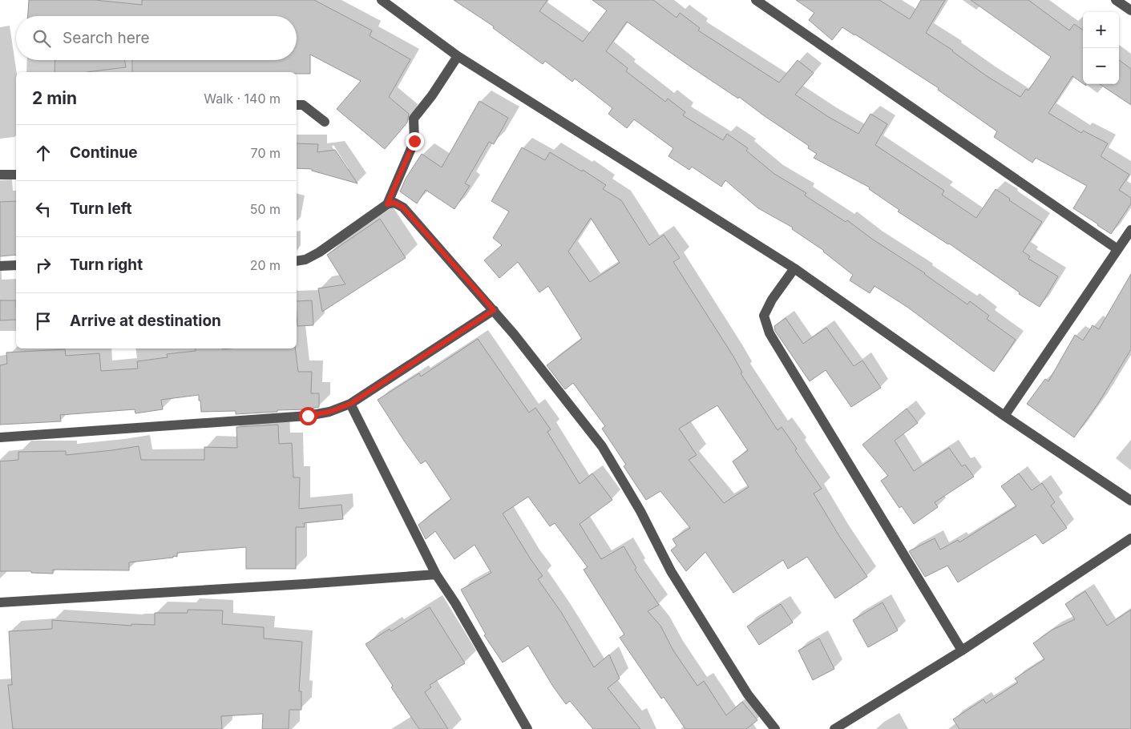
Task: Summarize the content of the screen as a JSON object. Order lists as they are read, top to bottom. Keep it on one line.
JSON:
{"page":{"map_buttons":["+","−"],"search":"Search here","heading":["2 min","Walk · 140 m"],"list":[["Continue","70 m"],["Turn left","50 m"],["Turn right","20 m"],"Arrive at destination"]}}
